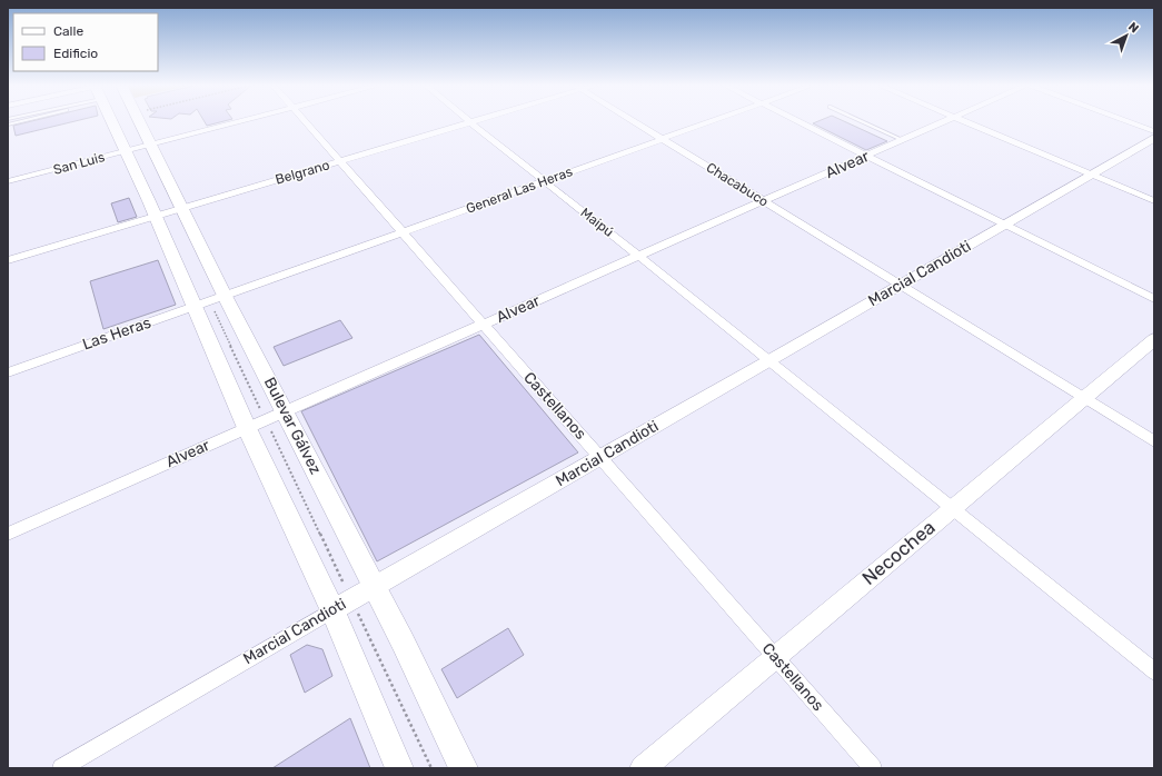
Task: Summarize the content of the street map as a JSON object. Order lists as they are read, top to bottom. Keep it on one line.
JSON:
{"streets":{"main road":["Marcial Candioti","Bulevar Gálvez","Necochea"],"street":["San Luis","Alvear","Belgrano","Chacabuco","General Las Heras","Maipú","Las Heras","Castellanos"]},"crossings":[["San Luis","Bulevar Gálvez"],["Alvear","Chacabuco"],["Alvear","Maipú"],["Alvear","Castellanos"],["Alvear","Bulevar Gálvez"],["Belgrano","Maipú"],["Belgrano","Castellanos"],["Belgrano","Bulevar Gálvez"],["Chacabuco","General Las Heras"],["Chacabuco","Marcial Candioti"],["Chacabuco","Necochea"],["General Las Heras","Maipú"],["General Las Heras","Las Heras"],["General Las Heras","Castellanos"],["General Las Heras","Bulevar Gálvez"],["Maipú","Marcial Candioti"],["Maipú","Necochea"],["Marcial Candioti","Castellanos"],["Marcial Candioti","Bulevar Gálvez"],["Las Heras","Bulevar Gálvez"],["Castellanos","Necochea"]],"legend":["Calle","Edificio"],"north":"top right"}
